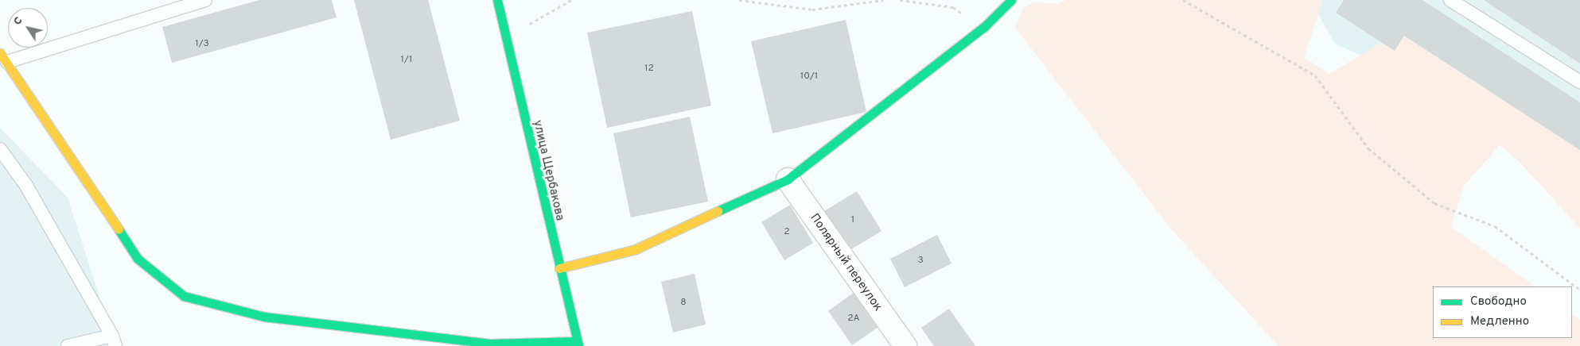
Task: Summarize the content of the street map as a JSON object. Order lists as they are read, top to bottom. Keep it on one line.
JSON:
{"streets":{"street":["улица Щербакова","Полярный переулок"]},"house_numbers":["1/3","1/1","12","10/1","1","2","3","8","2А"],"legend":["Свободно","Медленно"],"north":"top left"}
